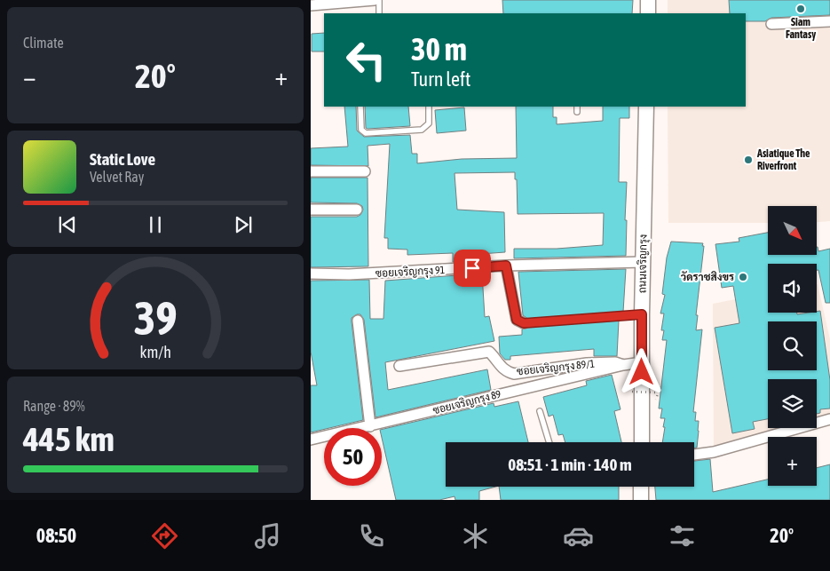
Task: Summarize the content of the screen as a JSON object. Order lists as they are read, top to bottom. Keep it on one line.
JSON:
{"streets":{"main road":["ถนนเจริญกรุง"],"street":["ซอยเจริญกรุง 91","ซอยเจริญกรุง 89/1","ซอยเจริญกรุง 89"]},"crossings":[["ถนนเจริญกรุง","ซอยเจริญกรุง 91"],["ถนนเจริญกรุง","ซอยเจริญกรุง 89/1"],["ซอยเจริญกรุง 89/1","ซอยเจริญกรุง 89"]],"places":["Siam Fantasy","Asiatique The Riverfront","วัดราชสิงขร"],"north":"bottom right","page":{"tile":["Climate",["Range · 89%","445 km"]],"turn":["30 m","Turn left"],"heat":["−","20°","+"],"song":["Static Love","Velvet Ray"],"map_buttons":"+","limit":"50","trip":"08:51 · 1 min · 140 m","tabs":["08:50","20°"],"gauge":["39","km/h"]}}
